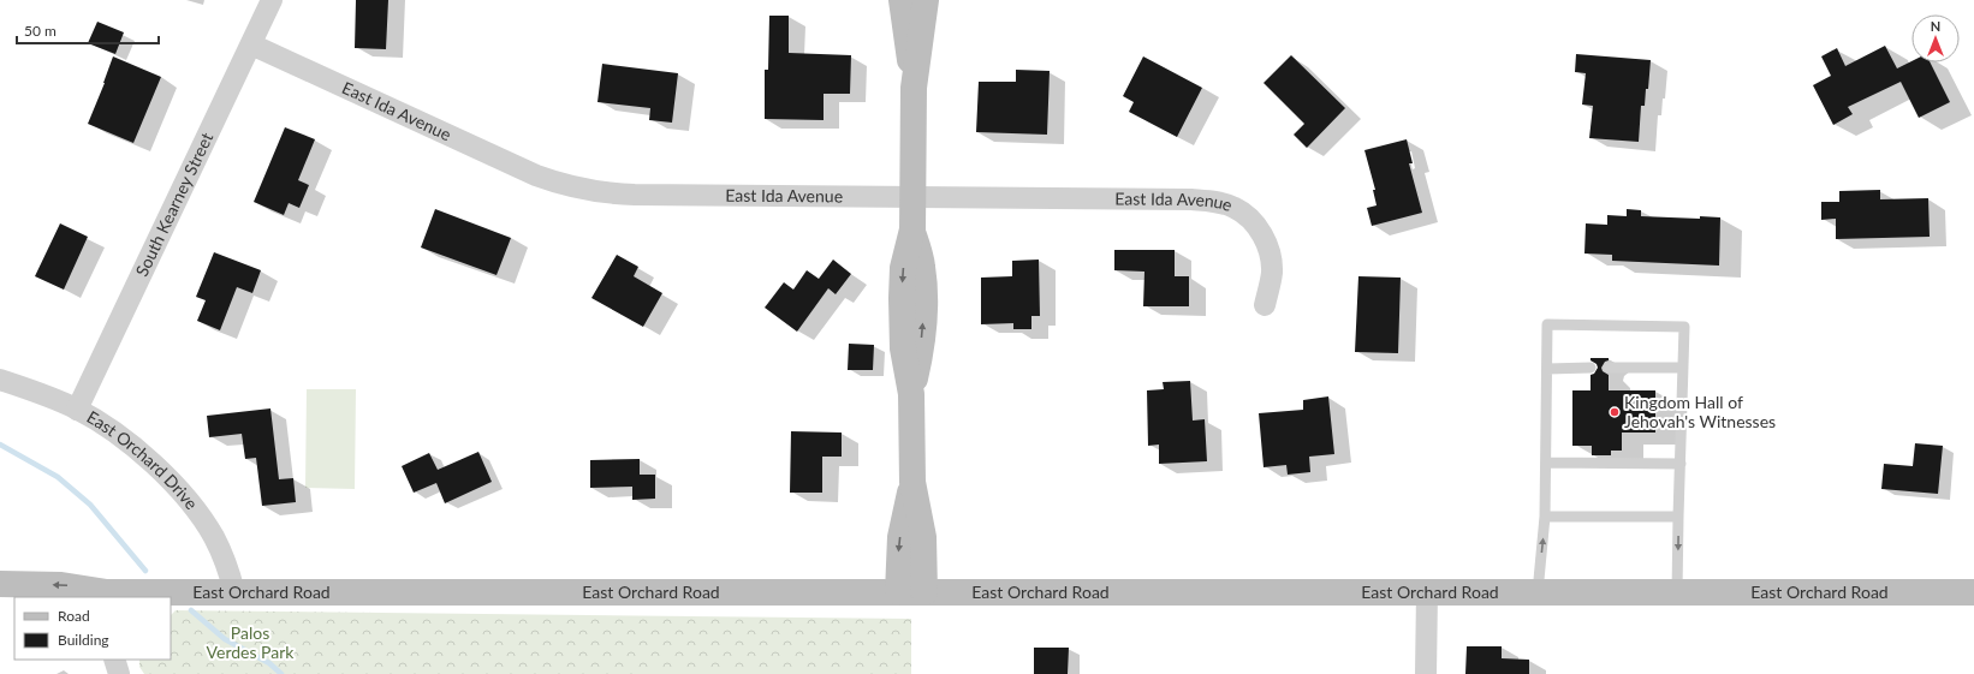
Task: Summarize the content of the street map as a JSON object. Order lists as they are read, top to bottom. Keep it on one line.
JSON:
{"streets":{"main road":["East Orchard Road"],"street":["East Ida Avenue","South Kearney Street","East Orchard Drive"]},"crossings":[["East Ida Avenue","South Kearney Street"],["South Kearney Street","East Orchard Drive"],["East Orchard Drive","East Orchard Road"]],"parks":["Palos Verdes Park"],"places":["Kingdom Hall of Jehovah's Witnesses"],"legend":["Road","Building"],"scale_bar":"50 m","north":"top"}
